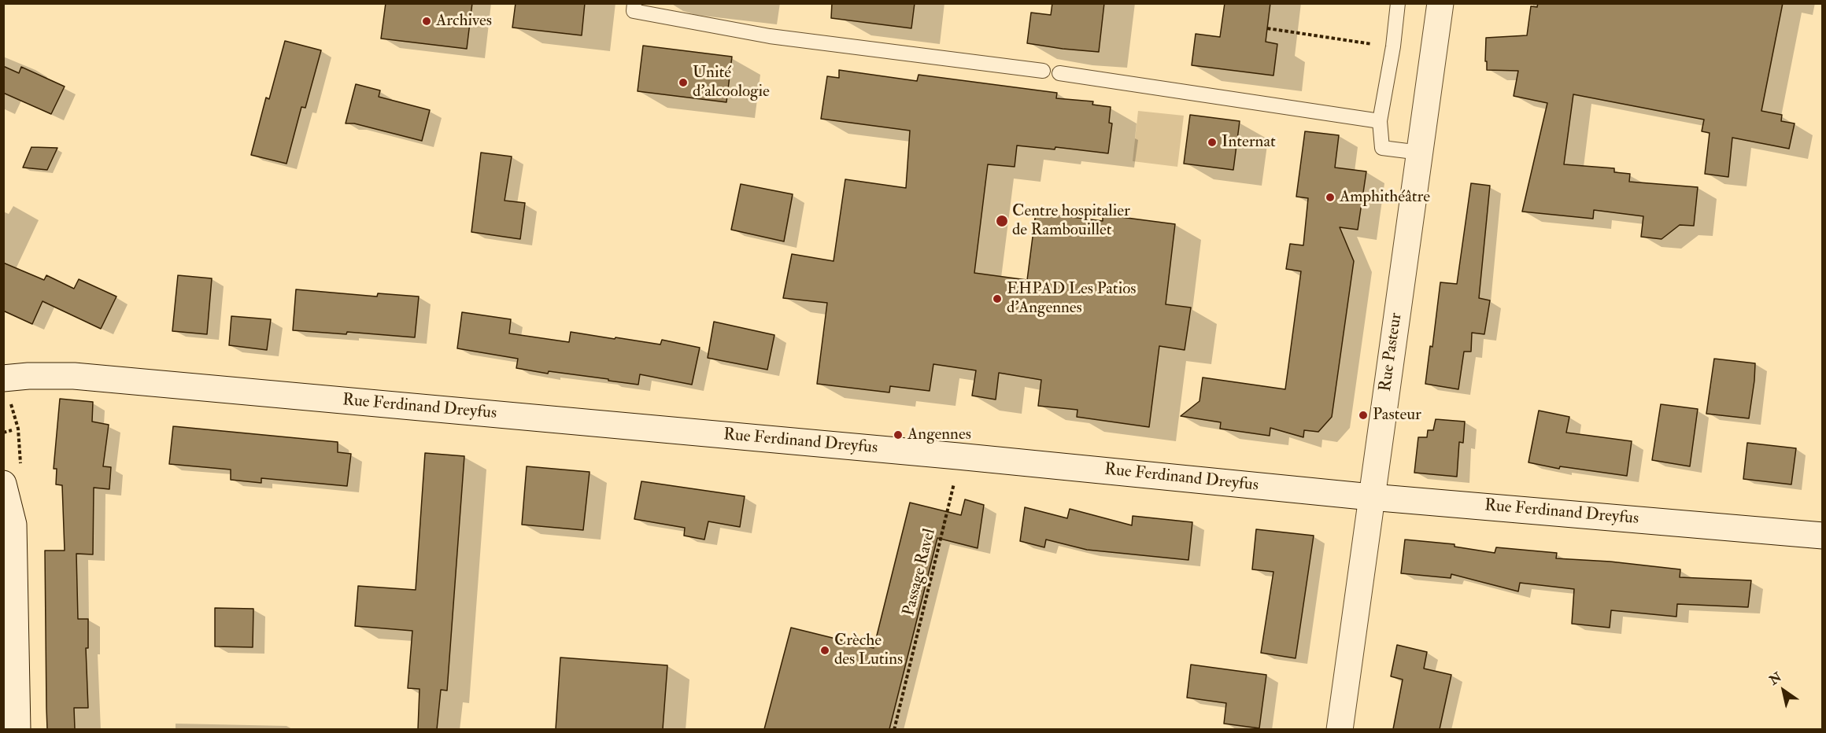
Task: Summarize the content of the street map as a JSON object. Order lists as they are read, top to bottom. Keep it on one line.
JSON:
{"streets":{"street":["Rue Pasteur","Rue Ferdinand Dreyfus"],"path":["Passage Ravel"]},"crossings":[["Rue Pasteur","Rue Ferdinand Dreyfus"]],"places":["Archives","Unité d'alcoologie","Internat","Amphithéâtre","Centre hospitalier de Rambouillet","EHPAD Les Patios d'Angennes","Pasteur","Angennes","Crèche des Lutins"],"north":"top left"}
